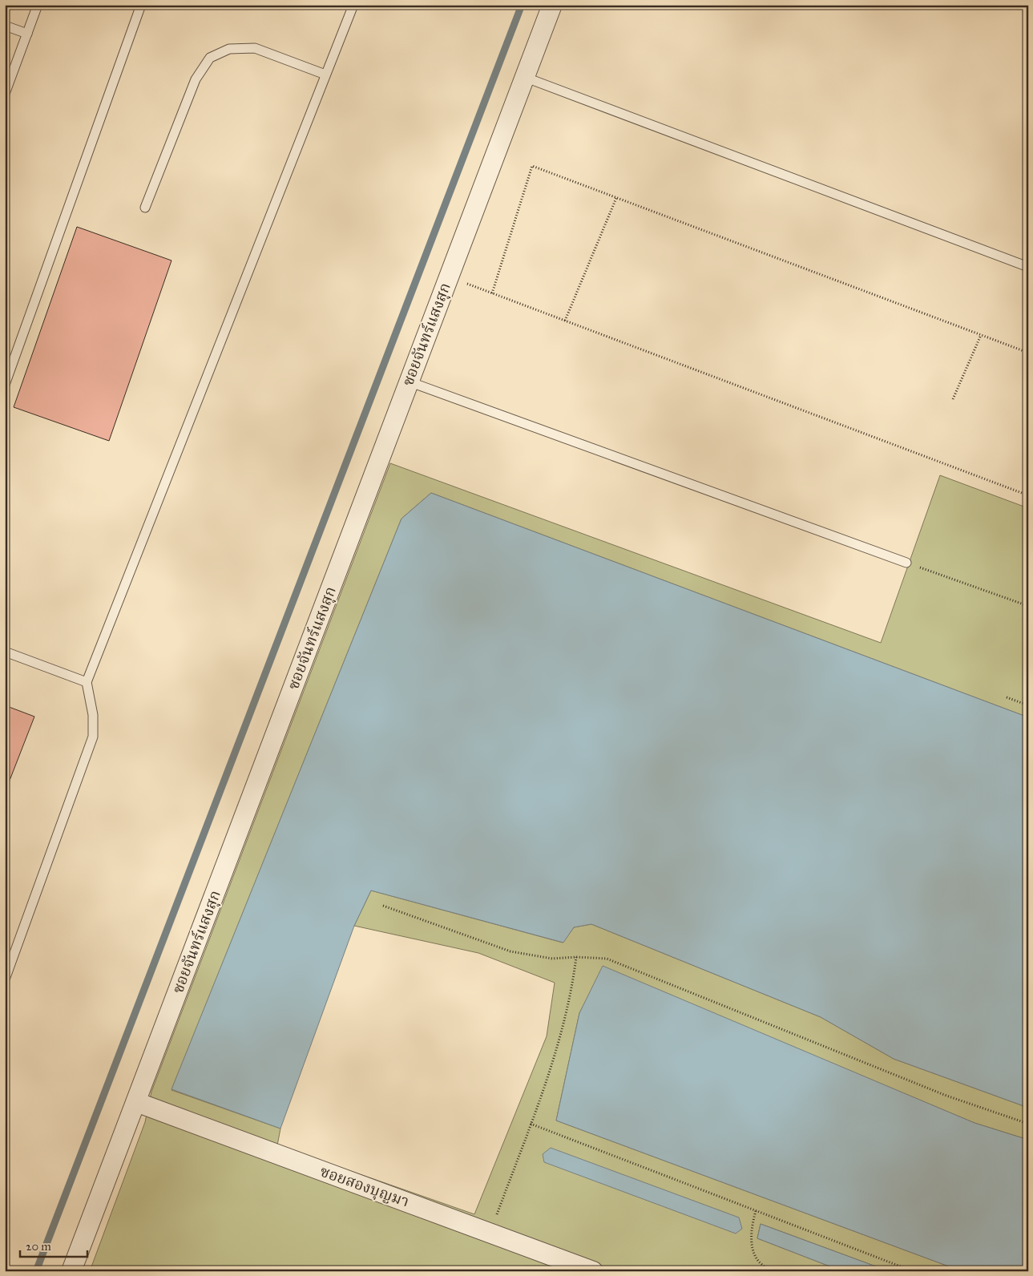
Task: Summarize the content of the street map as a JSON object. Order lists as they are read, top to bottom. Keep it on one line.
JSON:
{"streets":{"street":["ซอยจันทร์แสงสุก","ซอยสองบุญมา"]},"crossings":[["ซอยจันทร์แสงสุก","ซอยสองบุญมา"]],"scale_bar":"20 m"}
